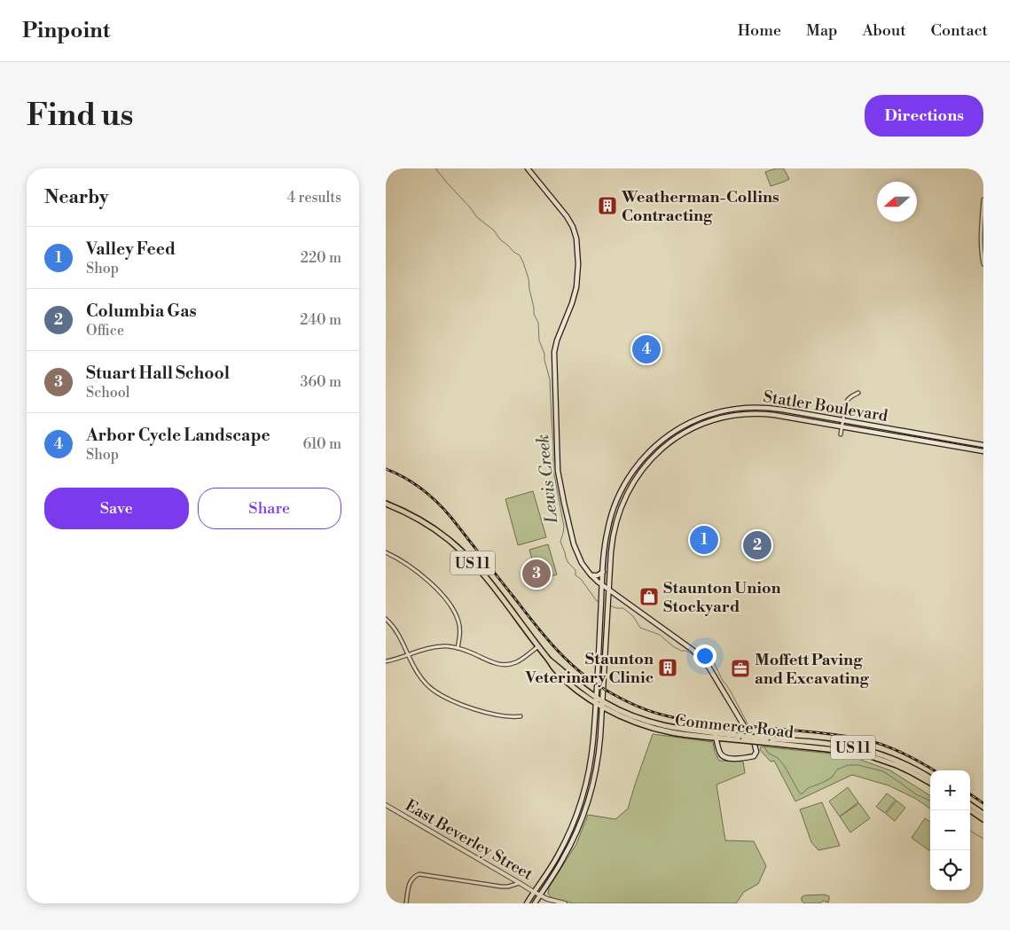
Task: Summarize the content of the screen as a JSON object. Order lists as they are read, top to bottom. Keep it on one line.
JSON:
{"streets":{"main road":["Statler Boulevard","US 11","Commerce Road"],"street":["East Beverley Street"]},"crossings":[["Statler Boulevard","Commerce Road"],["Statler Boulevard","East Beverley Street"]],"water":["Lewis Creek"],"places":{"building":["Weatherman-Collins Contracting","Staunton Veterinary Clinic"],"shop":["Staunton Union Stockyard"],"office":["Moffett Paving and Excavating"]},"north":"left","page":{"header":"Pinpoint","nav":["Home","Map","About","Contact"],"buttons":["Directions",["Save","Share"]],"title":"Find us","heading":["Nearby","4 results"],"list":[{"mark":"1","name":"Valley Feed","note":"Shop","value":"220 m"},{"mark":"2","name":"Columbia Gas","note":"Office","value":"240 m"},{"mark":"3","name":"Stuart Hall School","note":"School","value":"360 m"},{"mark":"4","name":"Arbor Cycle Landscape","note":"Shop","value":"610 m"}],"pins":["4","1","2","3"],"map_buttons":["+","−"]}}
